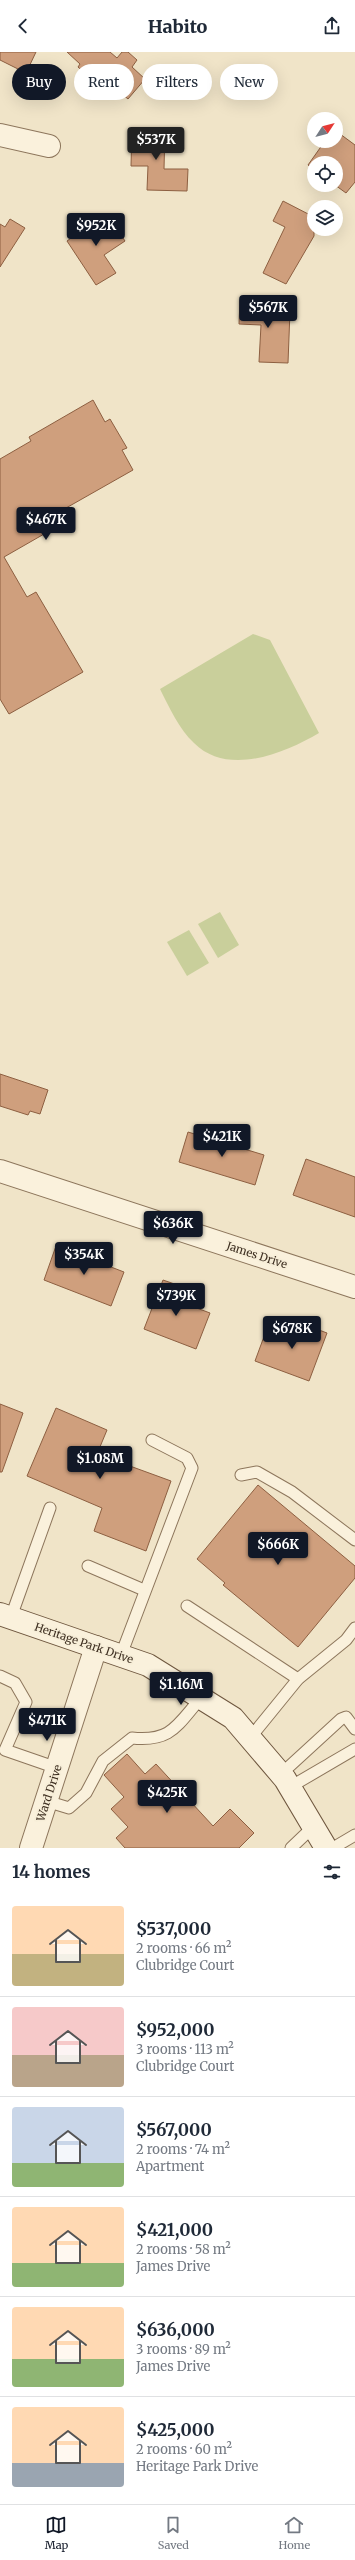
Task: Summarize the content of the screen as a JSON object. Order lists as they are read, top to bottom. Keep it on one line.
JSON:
{"streets":{"street":["James Drive","Heritage Park Drive","Ward Drive"]},"crossings":[["Heritage Park Drive","Ward Drive"]],"north":"top right","page":{"header":"Habito","chip":["Buy","Rent","Filters","New"],"price":["$537K","$952K","$567K","$467K","$421K","$636K","$354K","$739K","$678K","$1.08M","$666K","$1.16M","$471K","$425K"],"heading":"14 homes","list":[{"name":"$537,000","note":"2 rooms · 66 m² · Clubridge Court"},{"name":"$952,000","note":"3 rooms · 113 m² · Clubridge Court"},{"name":"$567,000","note":"2 rooms · 74 m² · Apartment"},{"name":"$421,000","note":"2 rooms · 58 m² · James Drive"},{"name":"$636,000","note":"3 rooms · 89 m² · James Drive"},{"name":"$425,000","note":"2 rooms · 60 m² · Heritage Park Drive"}],"tabs":["Map","Saved","Home"]}}
